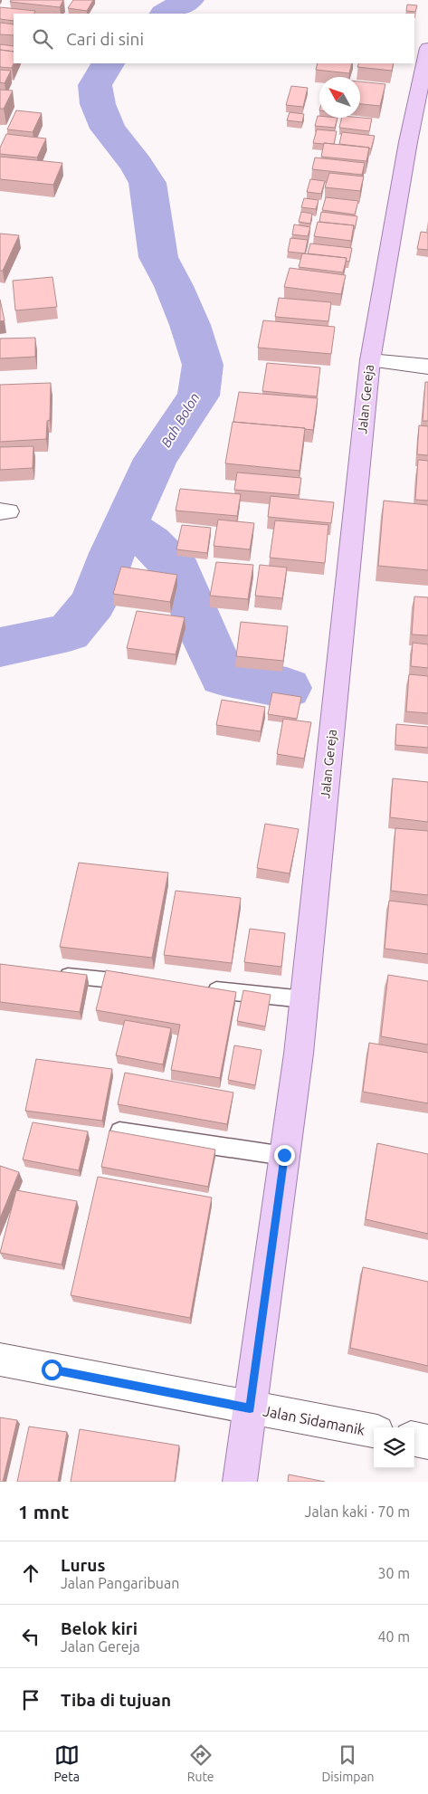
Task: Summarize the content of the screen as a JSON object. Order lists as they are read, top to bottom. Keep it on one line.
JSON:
{"streets":{"main road":["Jalan Gereja"],"street":["Jalan Sidamanik"]},"crossings":[["Jalan Gereja","Jalan Sidamanik"]],"water":["Bah Bolon"],"north":"top left","page":{"search":"Cari di sini","heading":["1 mnt","Jalan kaki · 70 m"],"list":[["Lurus","Jalan Pangaribuan","30 m"],["Belok kiri","Jalan Gereja","40 m"],"Tiba di tujuan"],"nav":["Peta","Rute","Disimpan"]}}
